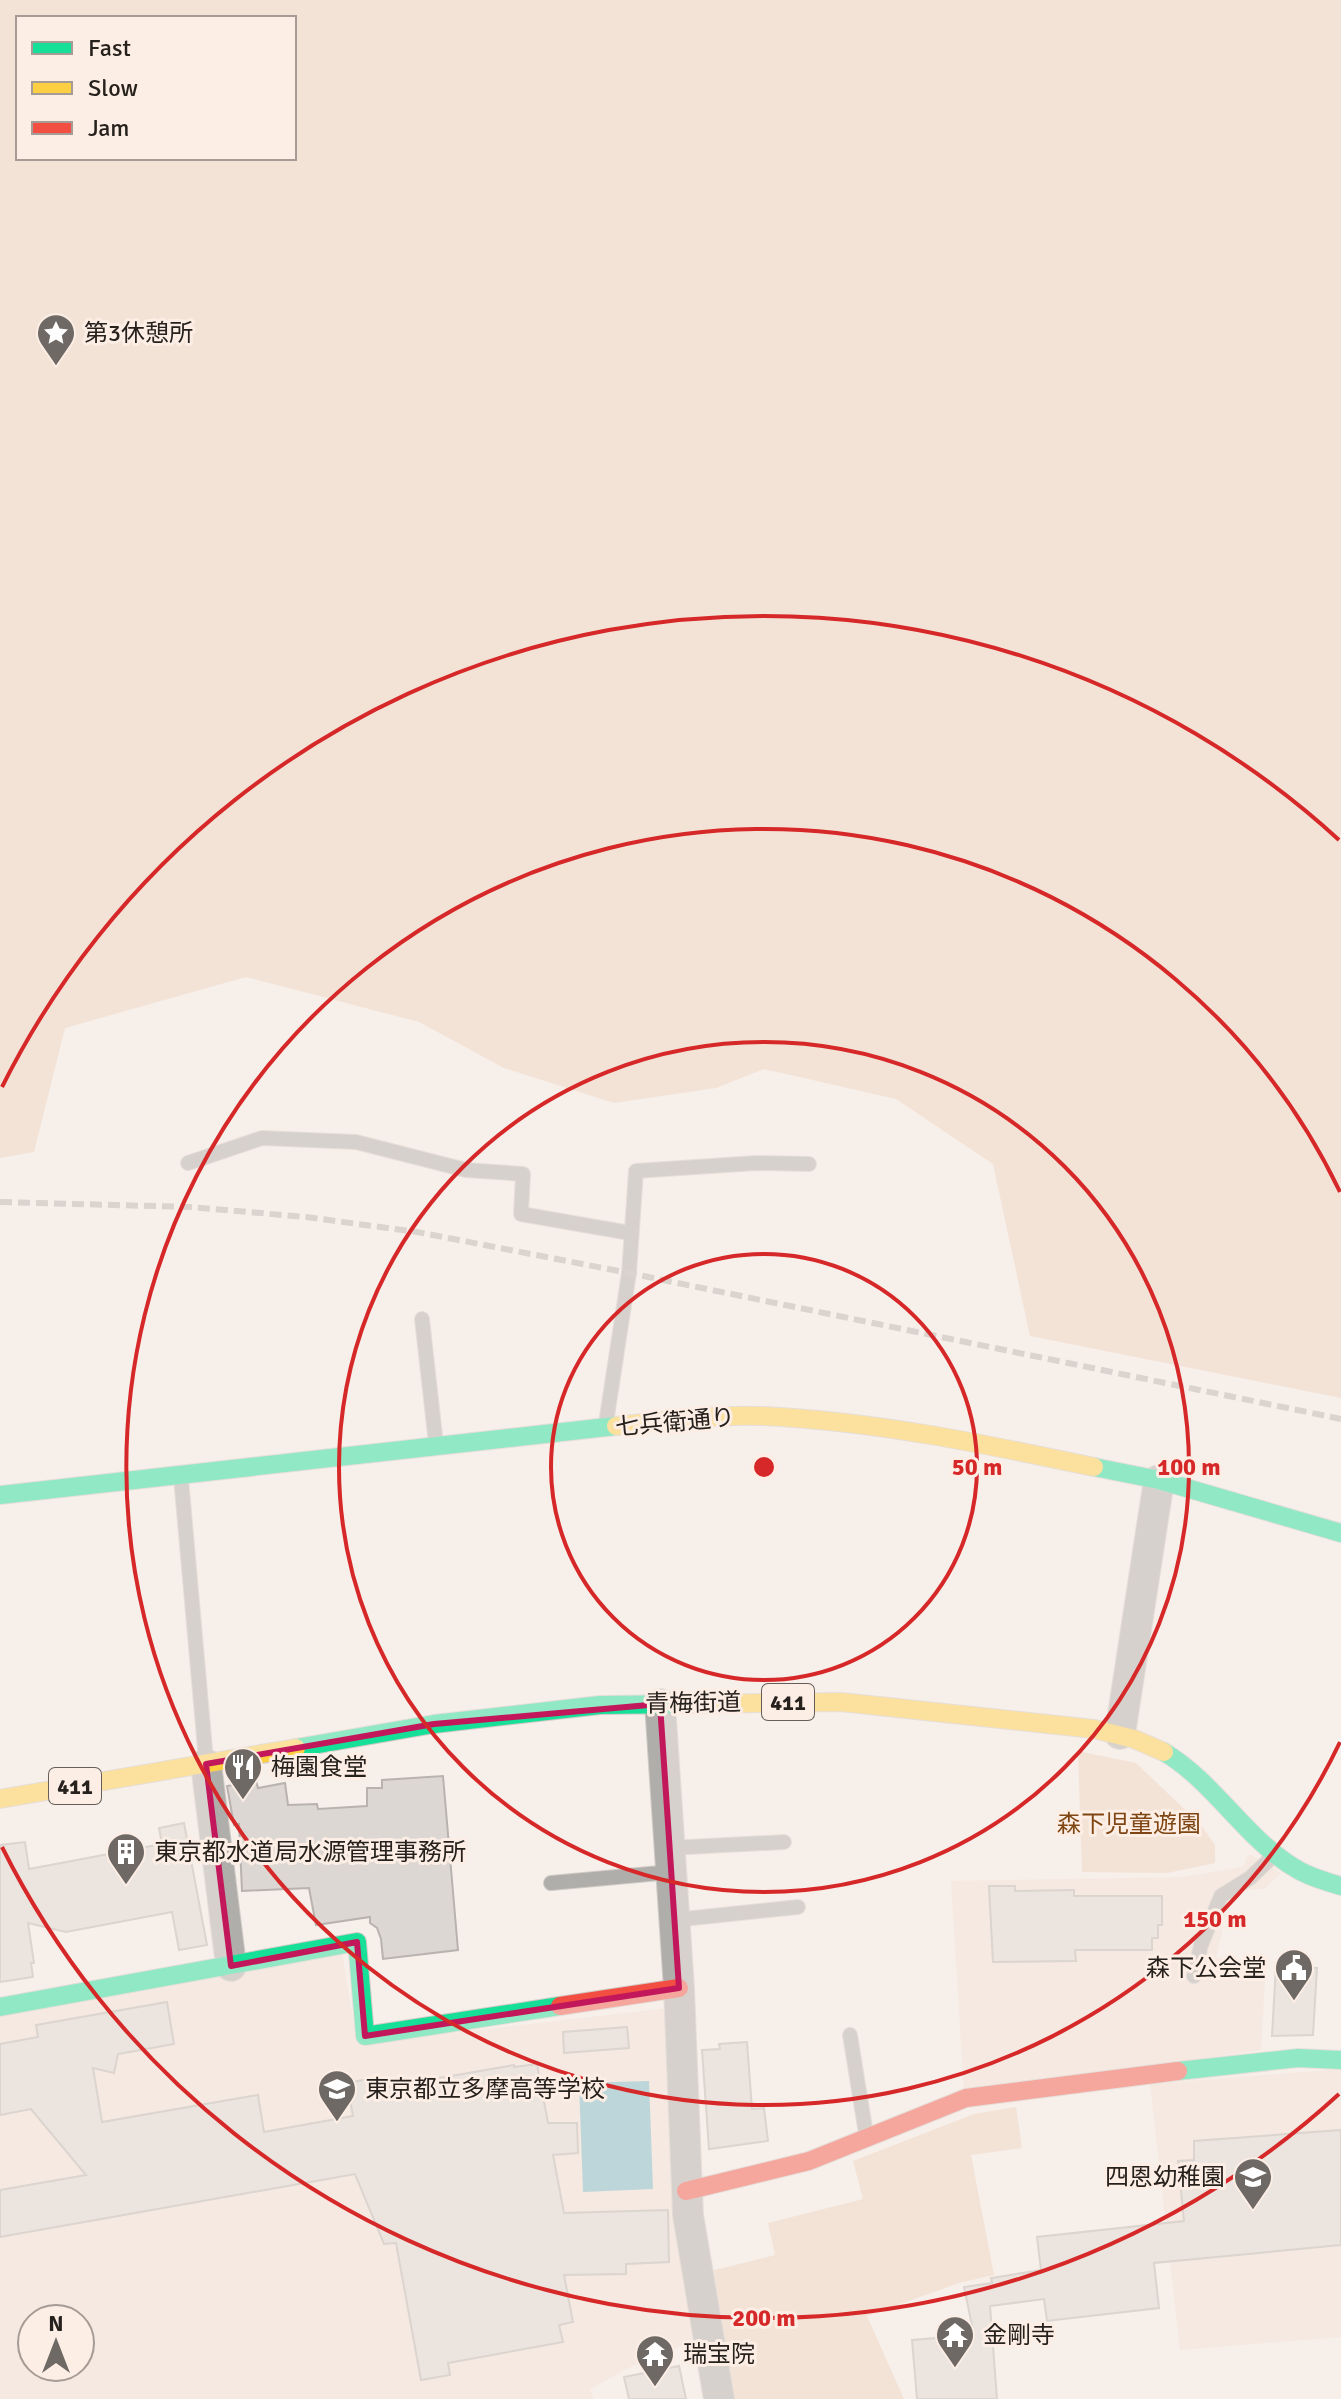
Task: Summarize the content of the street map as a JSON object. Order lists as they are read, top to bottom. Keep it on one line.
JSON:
{"streets":{"main road":["七兵衛通り","411","青梅街道"]},"parks":["森下児童遊園"],"places":{"place":["第3休憩所"],"restaurant":["梅園食堂"],"building":["東京都水道局水源管理事務所"],"public building":["森下公会堂"],"school or university":["東京都立多摩高等学校","四恩幼稚園"],"temple":["金剛寺","瑞宝院"]},"legend":["Fast","Slow","Jam"],"north":"top","rings":["50 m","100 m","150 m","200 m"]}
